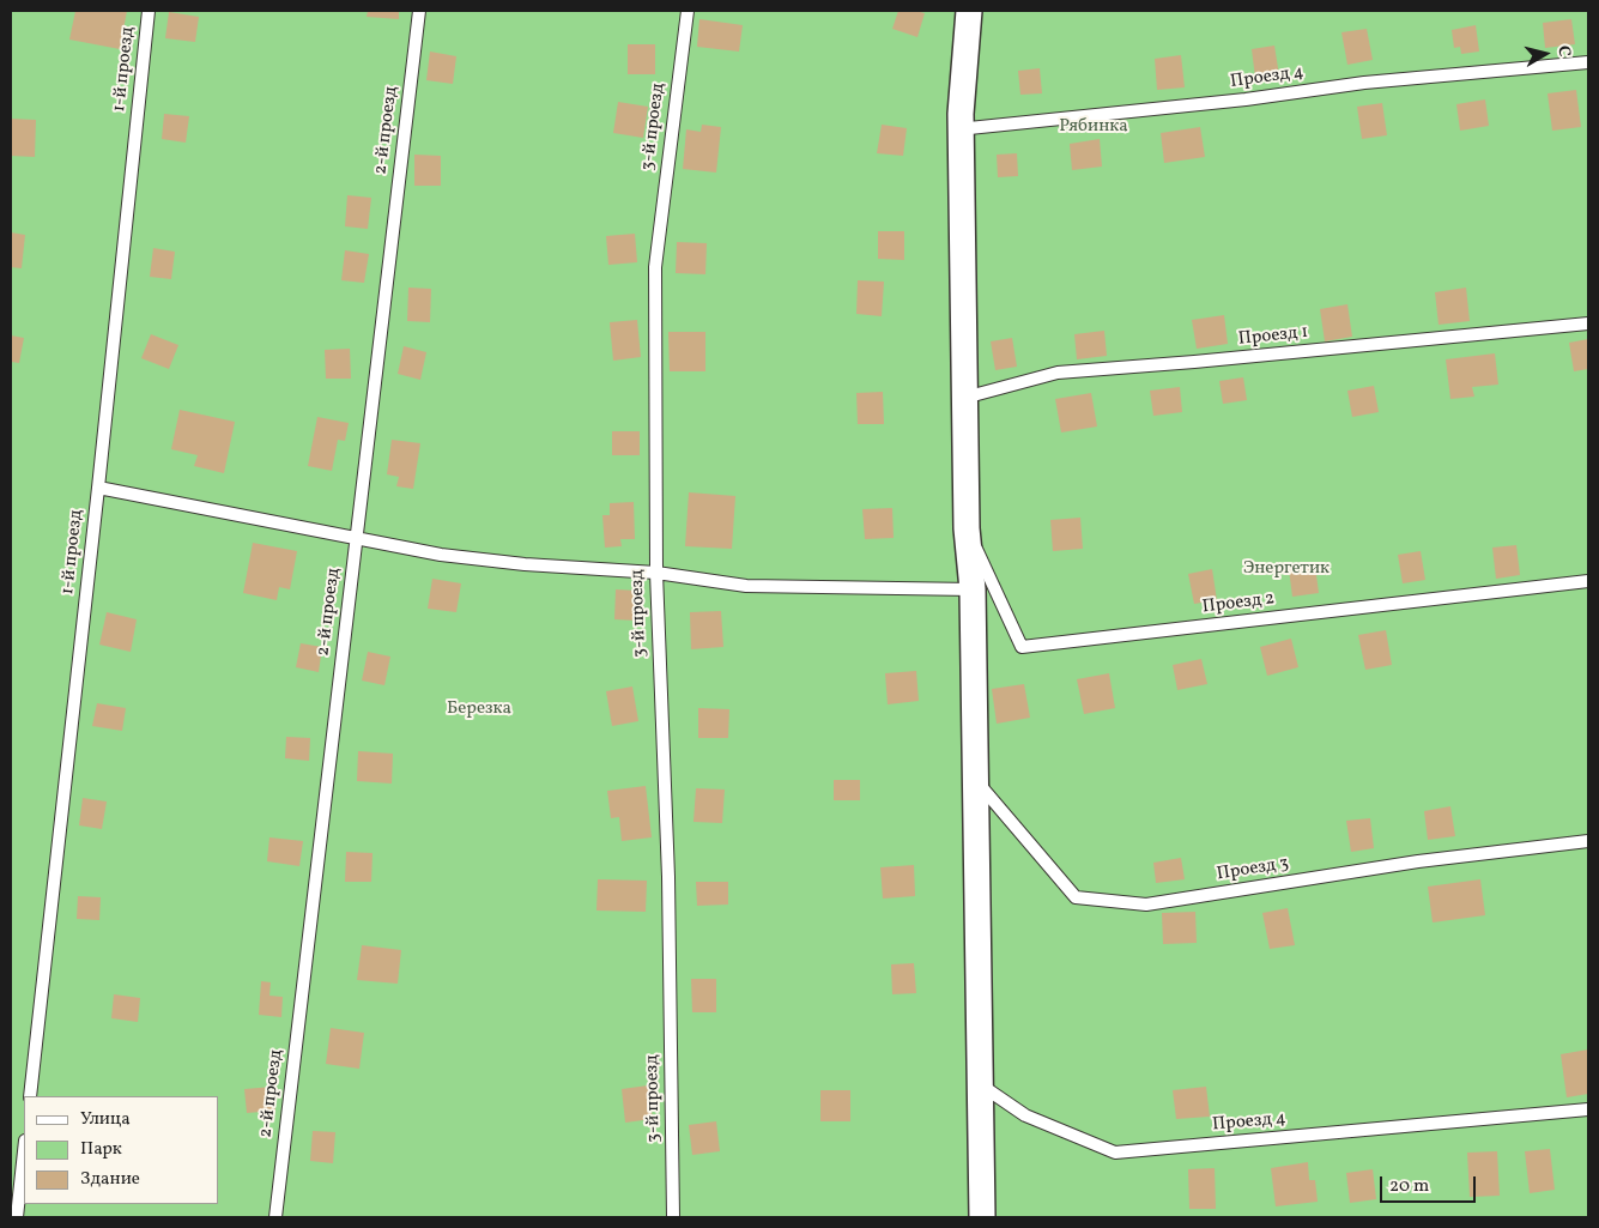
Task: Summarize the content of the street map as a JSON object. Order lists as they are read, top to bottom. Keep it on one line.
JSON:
{"streets":{"lane":["1-й проезд","Проезд 4","3-й проезд","2-й проезд","Проезд 1","Проезд 2","Проезд 3"]},"parks":["Рябинка","Энергетик","Березка"],"legend":["Улица","Парк","Здание"],"scale_bar":"20 m","north":"right"}
